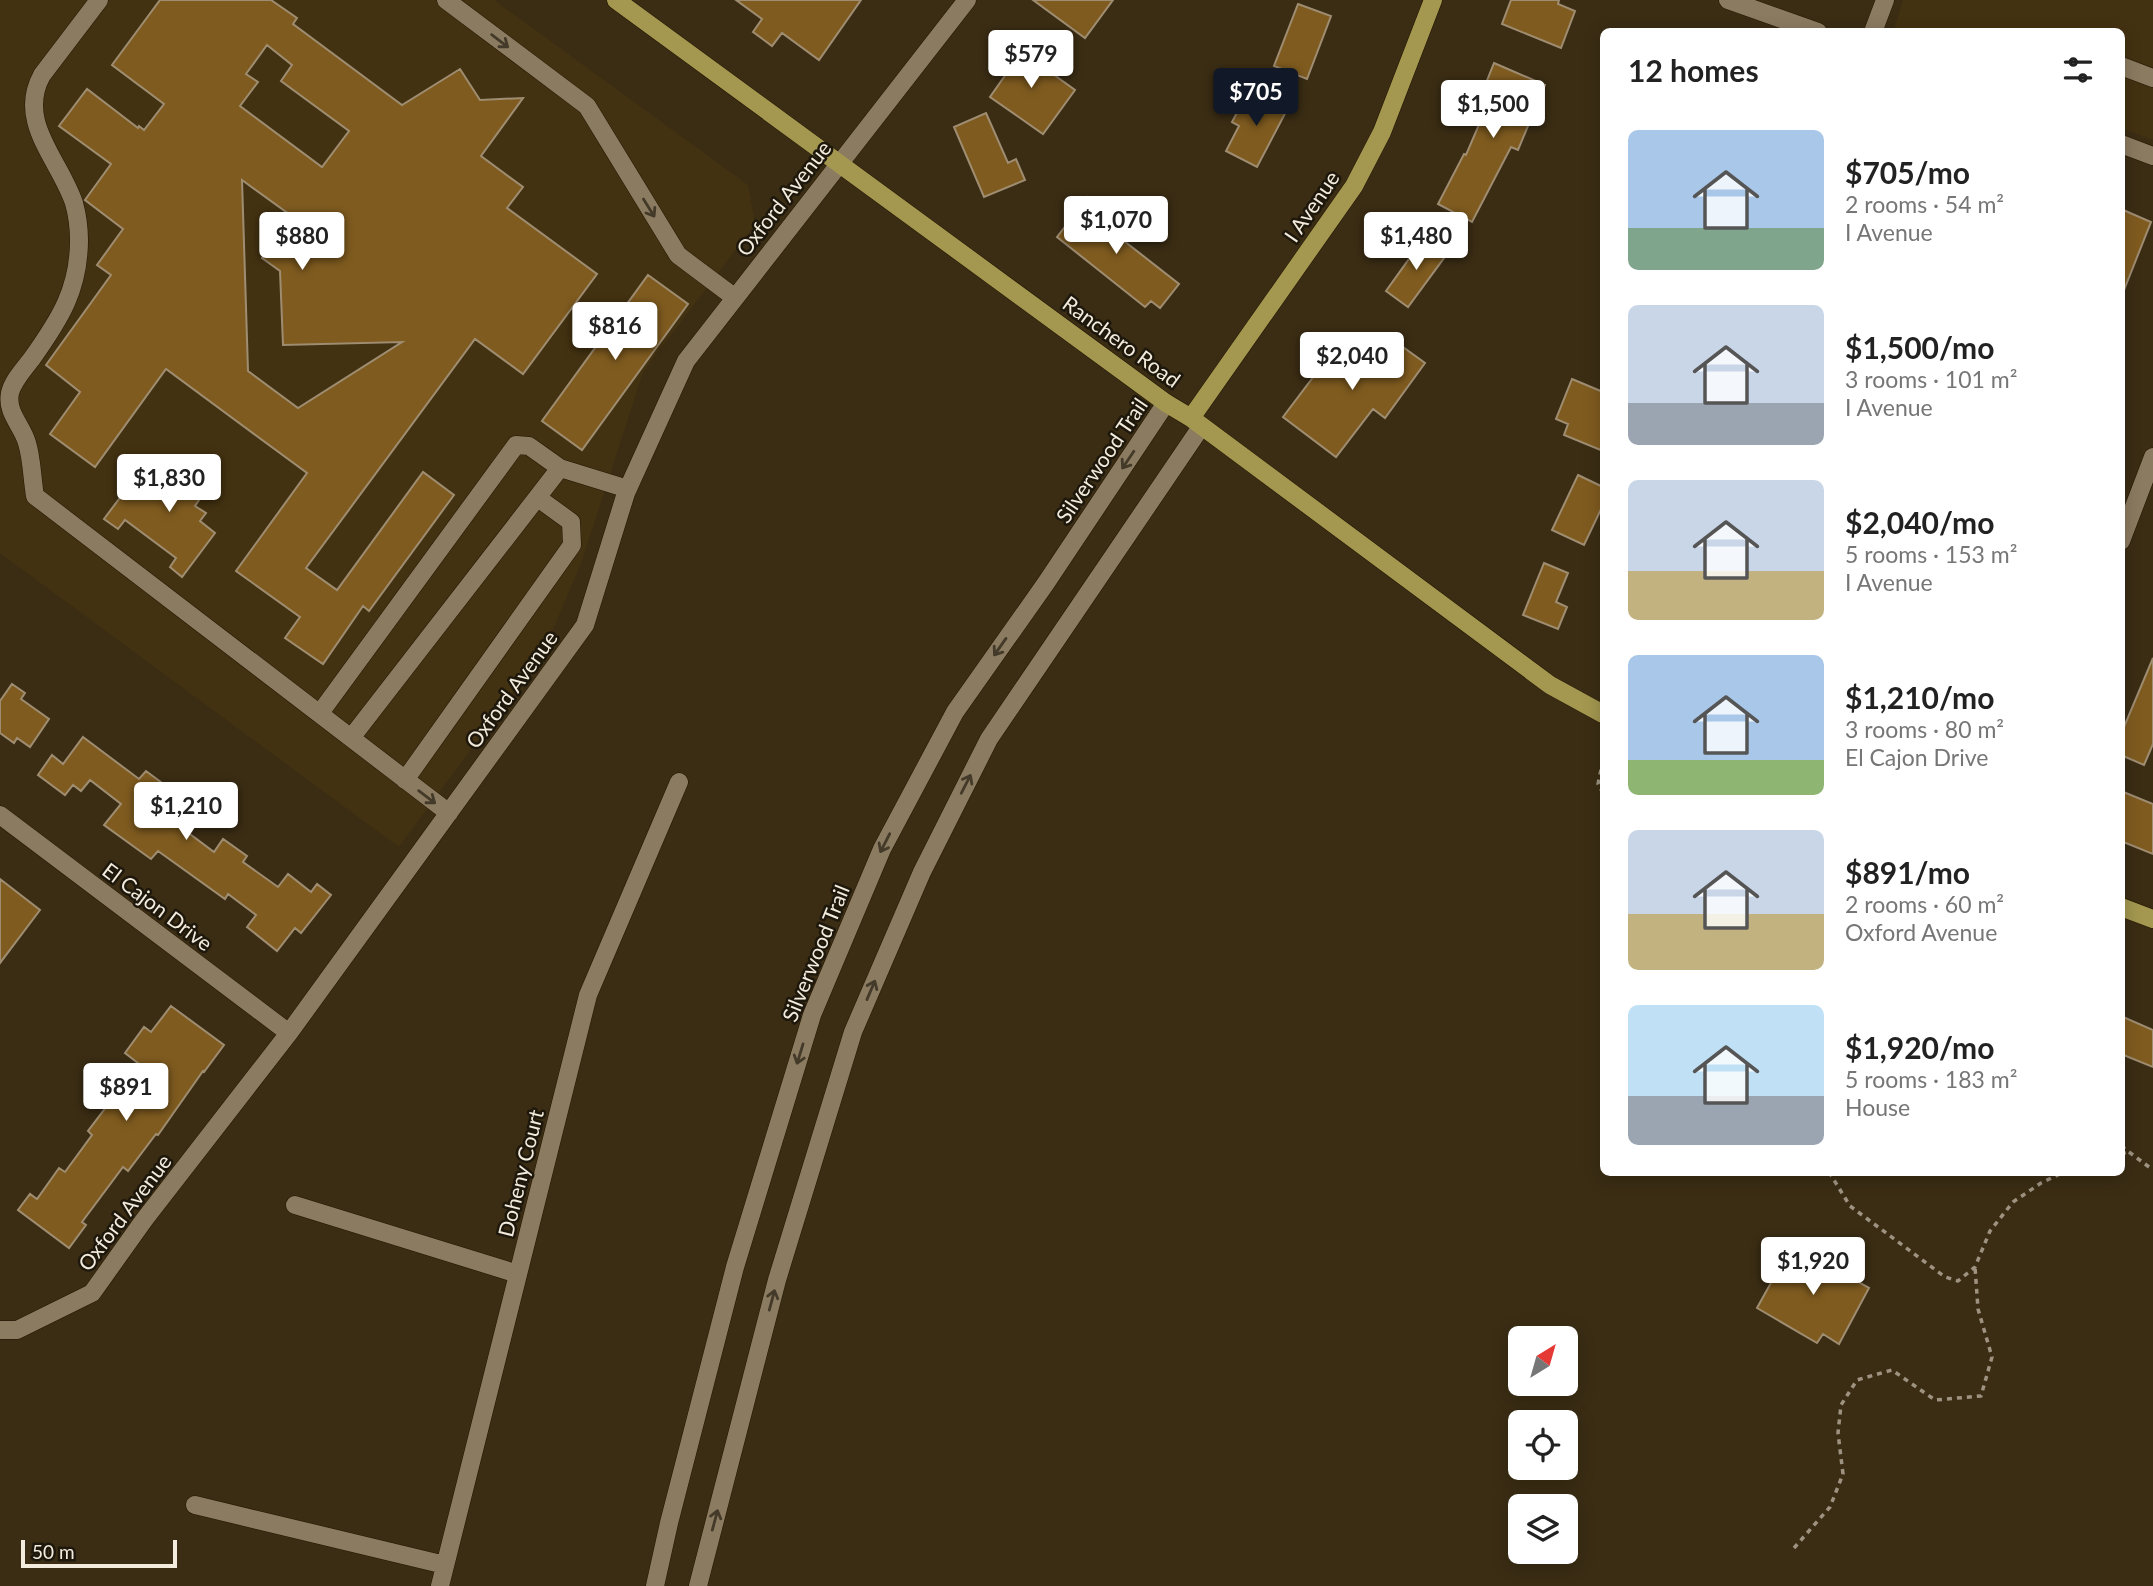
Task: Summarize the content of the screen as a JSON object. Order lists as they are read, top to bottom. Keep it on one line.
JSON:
{"streets":{"main road":["I Avenue","Ranchero Road"],"street":["Oxford Avenue","Silverwood Trail","El Cajon Drive","Doheny Court"]},"crossings":[["Oxford Avenue","Ranchero Road"],["Oxford Avenue","El Cajon Drive"],["I Avenue","Ranchero Road"],["Ranchero Road","Silverwood Trail"]],"scale_bar":"50 m","north":"top right","page":{"heading":"12 homes","price":["$579","$705","$1,500","$1,070","$880","$1,480","$816","$2,040","$1,830","$1,210","$891","$1,920"],"list":[{"name":"$705/mo","note":"2 rooms · 54 m² · I Avenue"},{"name":"$1,500/mo","note":"3 rooms · 101 m² · I Avenue"},{"name":"$2,040/mo","note":"5 rooms · 153 m² · I Avenue"},{"name":"$1,210/mo","note":"3 rooms · 80 m² · El Cajon Drive"},{"name":"$891/mo","note":"2 rooms · 60 m² · Oxford Avenue"},{"name":"$1,920/mo","note":"5 rooms · 183 m² · House"}],"scale":"50 m"}}
